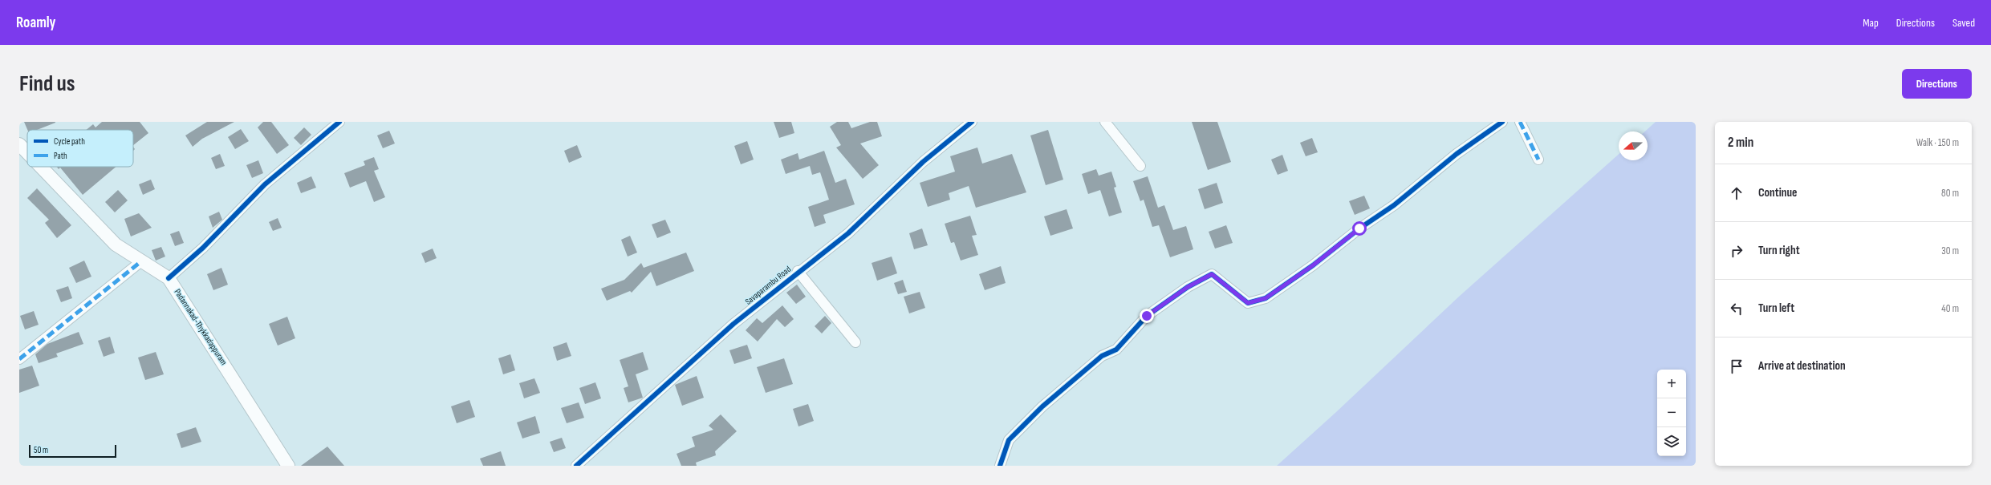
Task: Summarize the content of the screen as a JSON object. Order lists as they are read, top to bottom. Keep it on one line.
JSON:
{"streets":{"main road":["Padannakad-Thykkadappuram"],"street":["Savaparambu Road"]},"legend":["Cycle path","Path"],"scale_bar":"50 m","north":"left","page":{"header":"Roamly","nav":["Map","Directions","Saved"],"buttons":"Directions","title":"Find us","heading":["2 min","Walk · 150 m"],"list":[["Continue","80 m"],["Turn right","30 m"],["Turn left","40 m"],"Arrive at destination"],"map_buttons":["+","−"],"scale":"50 m"}}
